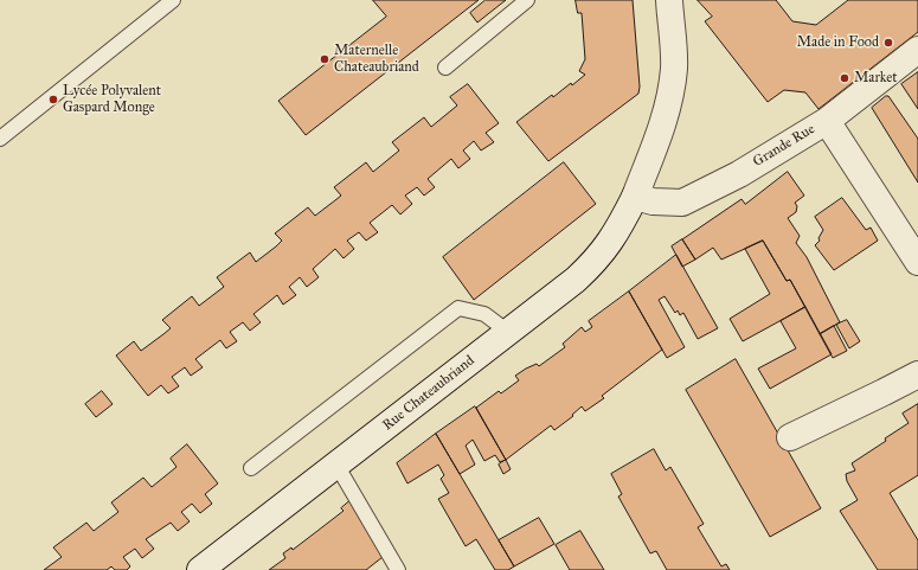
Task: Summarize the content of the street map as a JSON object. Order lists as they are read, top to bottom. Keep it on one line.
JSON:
{"streets":{"street":["Grande Rue","Rue Chateaubriand"]},"crossings":[["Grande Rue","Rue Chateaubriand"]],"places":["Made in Food","Maternelle Chateaubriand","Market","Lycée Polyvalent Gaspard Monge"]}
